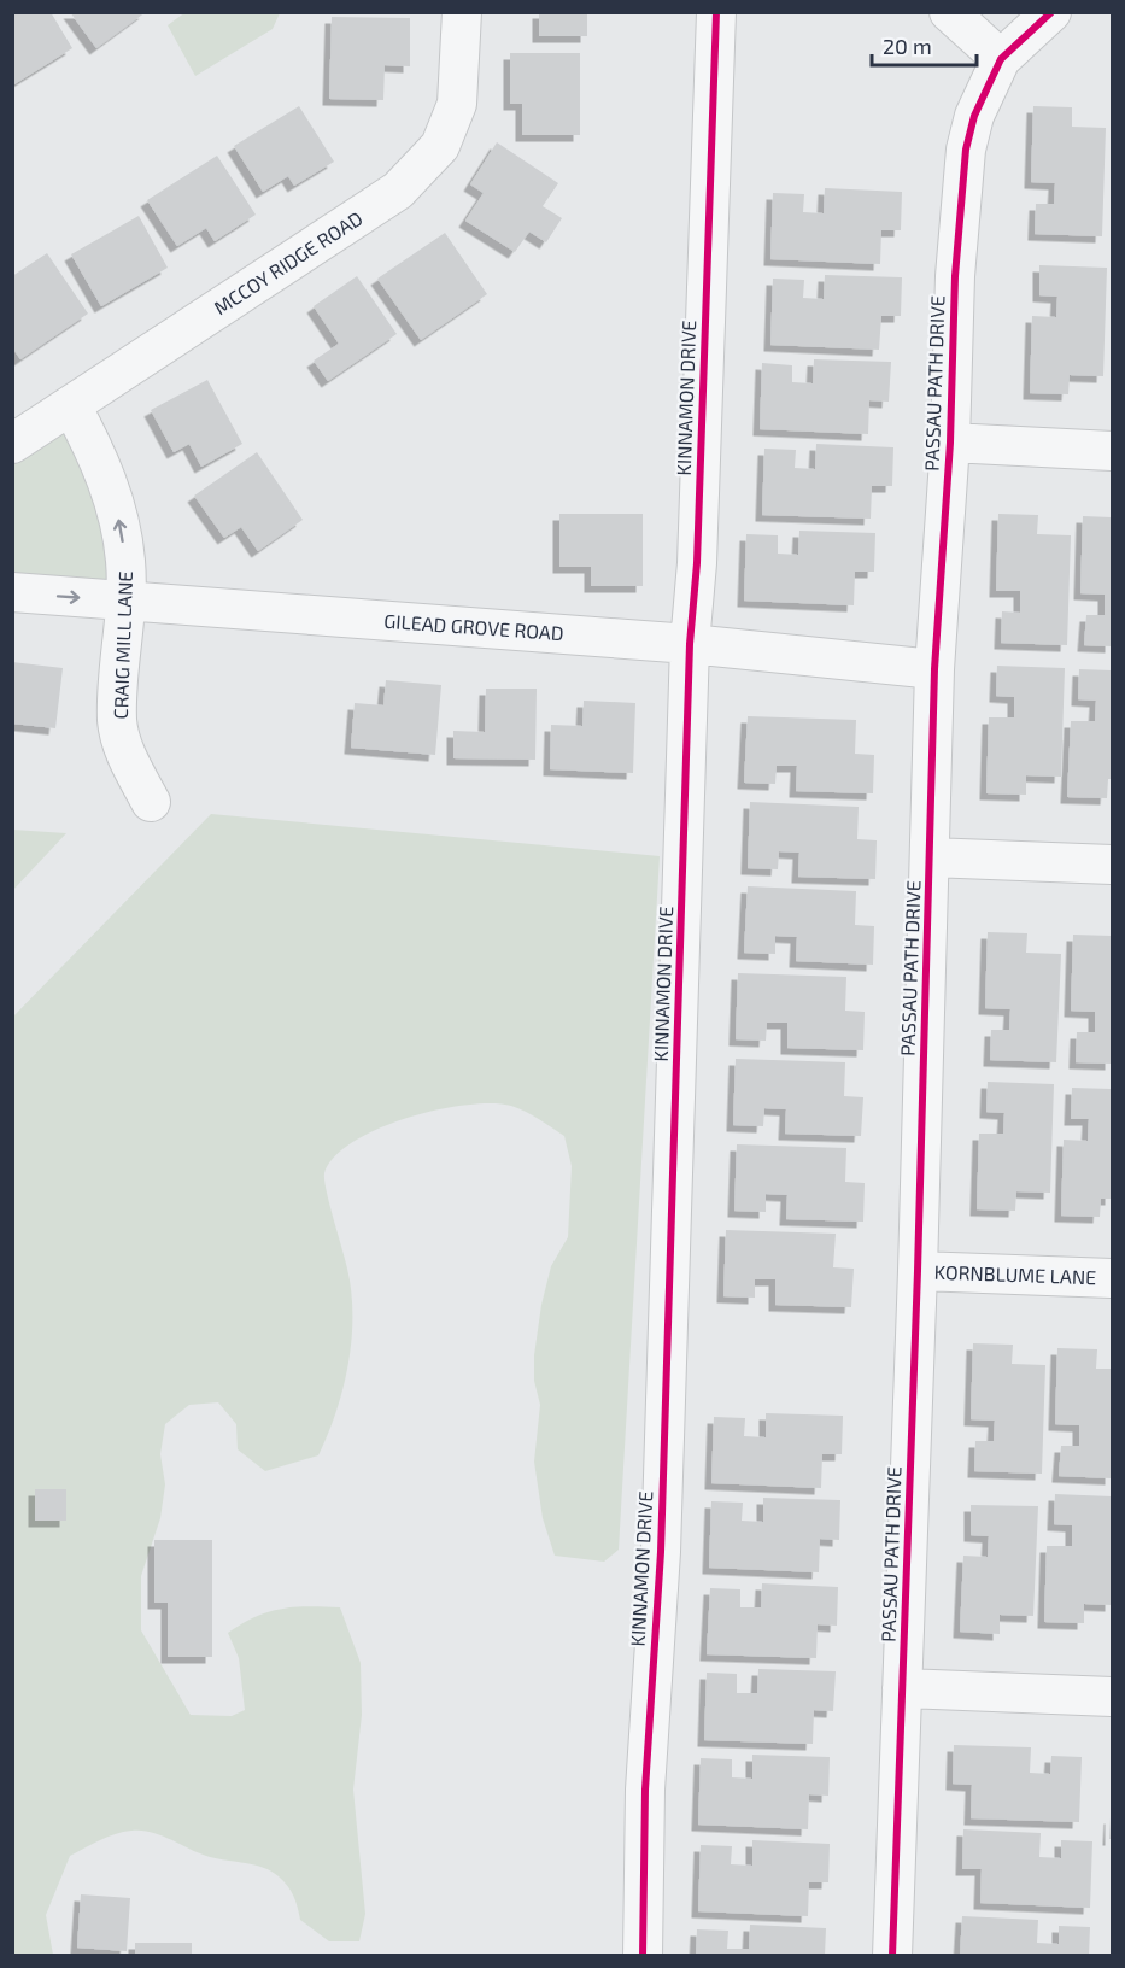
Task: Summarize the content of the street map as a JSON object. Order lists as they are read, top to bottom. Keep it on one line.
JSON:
{"streets":{"street":["MCCOY RIDGE ROAD","PASSAU PATH DRIVE","KINNAMON DRIVE","GILEAD GROVE ROAD","CRAIG MILL LANE","KORNBLUME LANE"]},"crossings":[["MCCOY RIDGE ROAD","CRAIG MILL LANE"],["PASSAU PATH DRIVE","GILEAD GROVE ROAD"],["PASSAU PATH DRIVE","KORNBLUME LANE"],["KINNAMON DRIVE","GILEAD GROVE ROAD"],["GILEAD GROVE ROAD","CRAIG MILL LANE"]],"one_way":["CRAIG MILL LANE"],"scale_bar":"20 m"}
